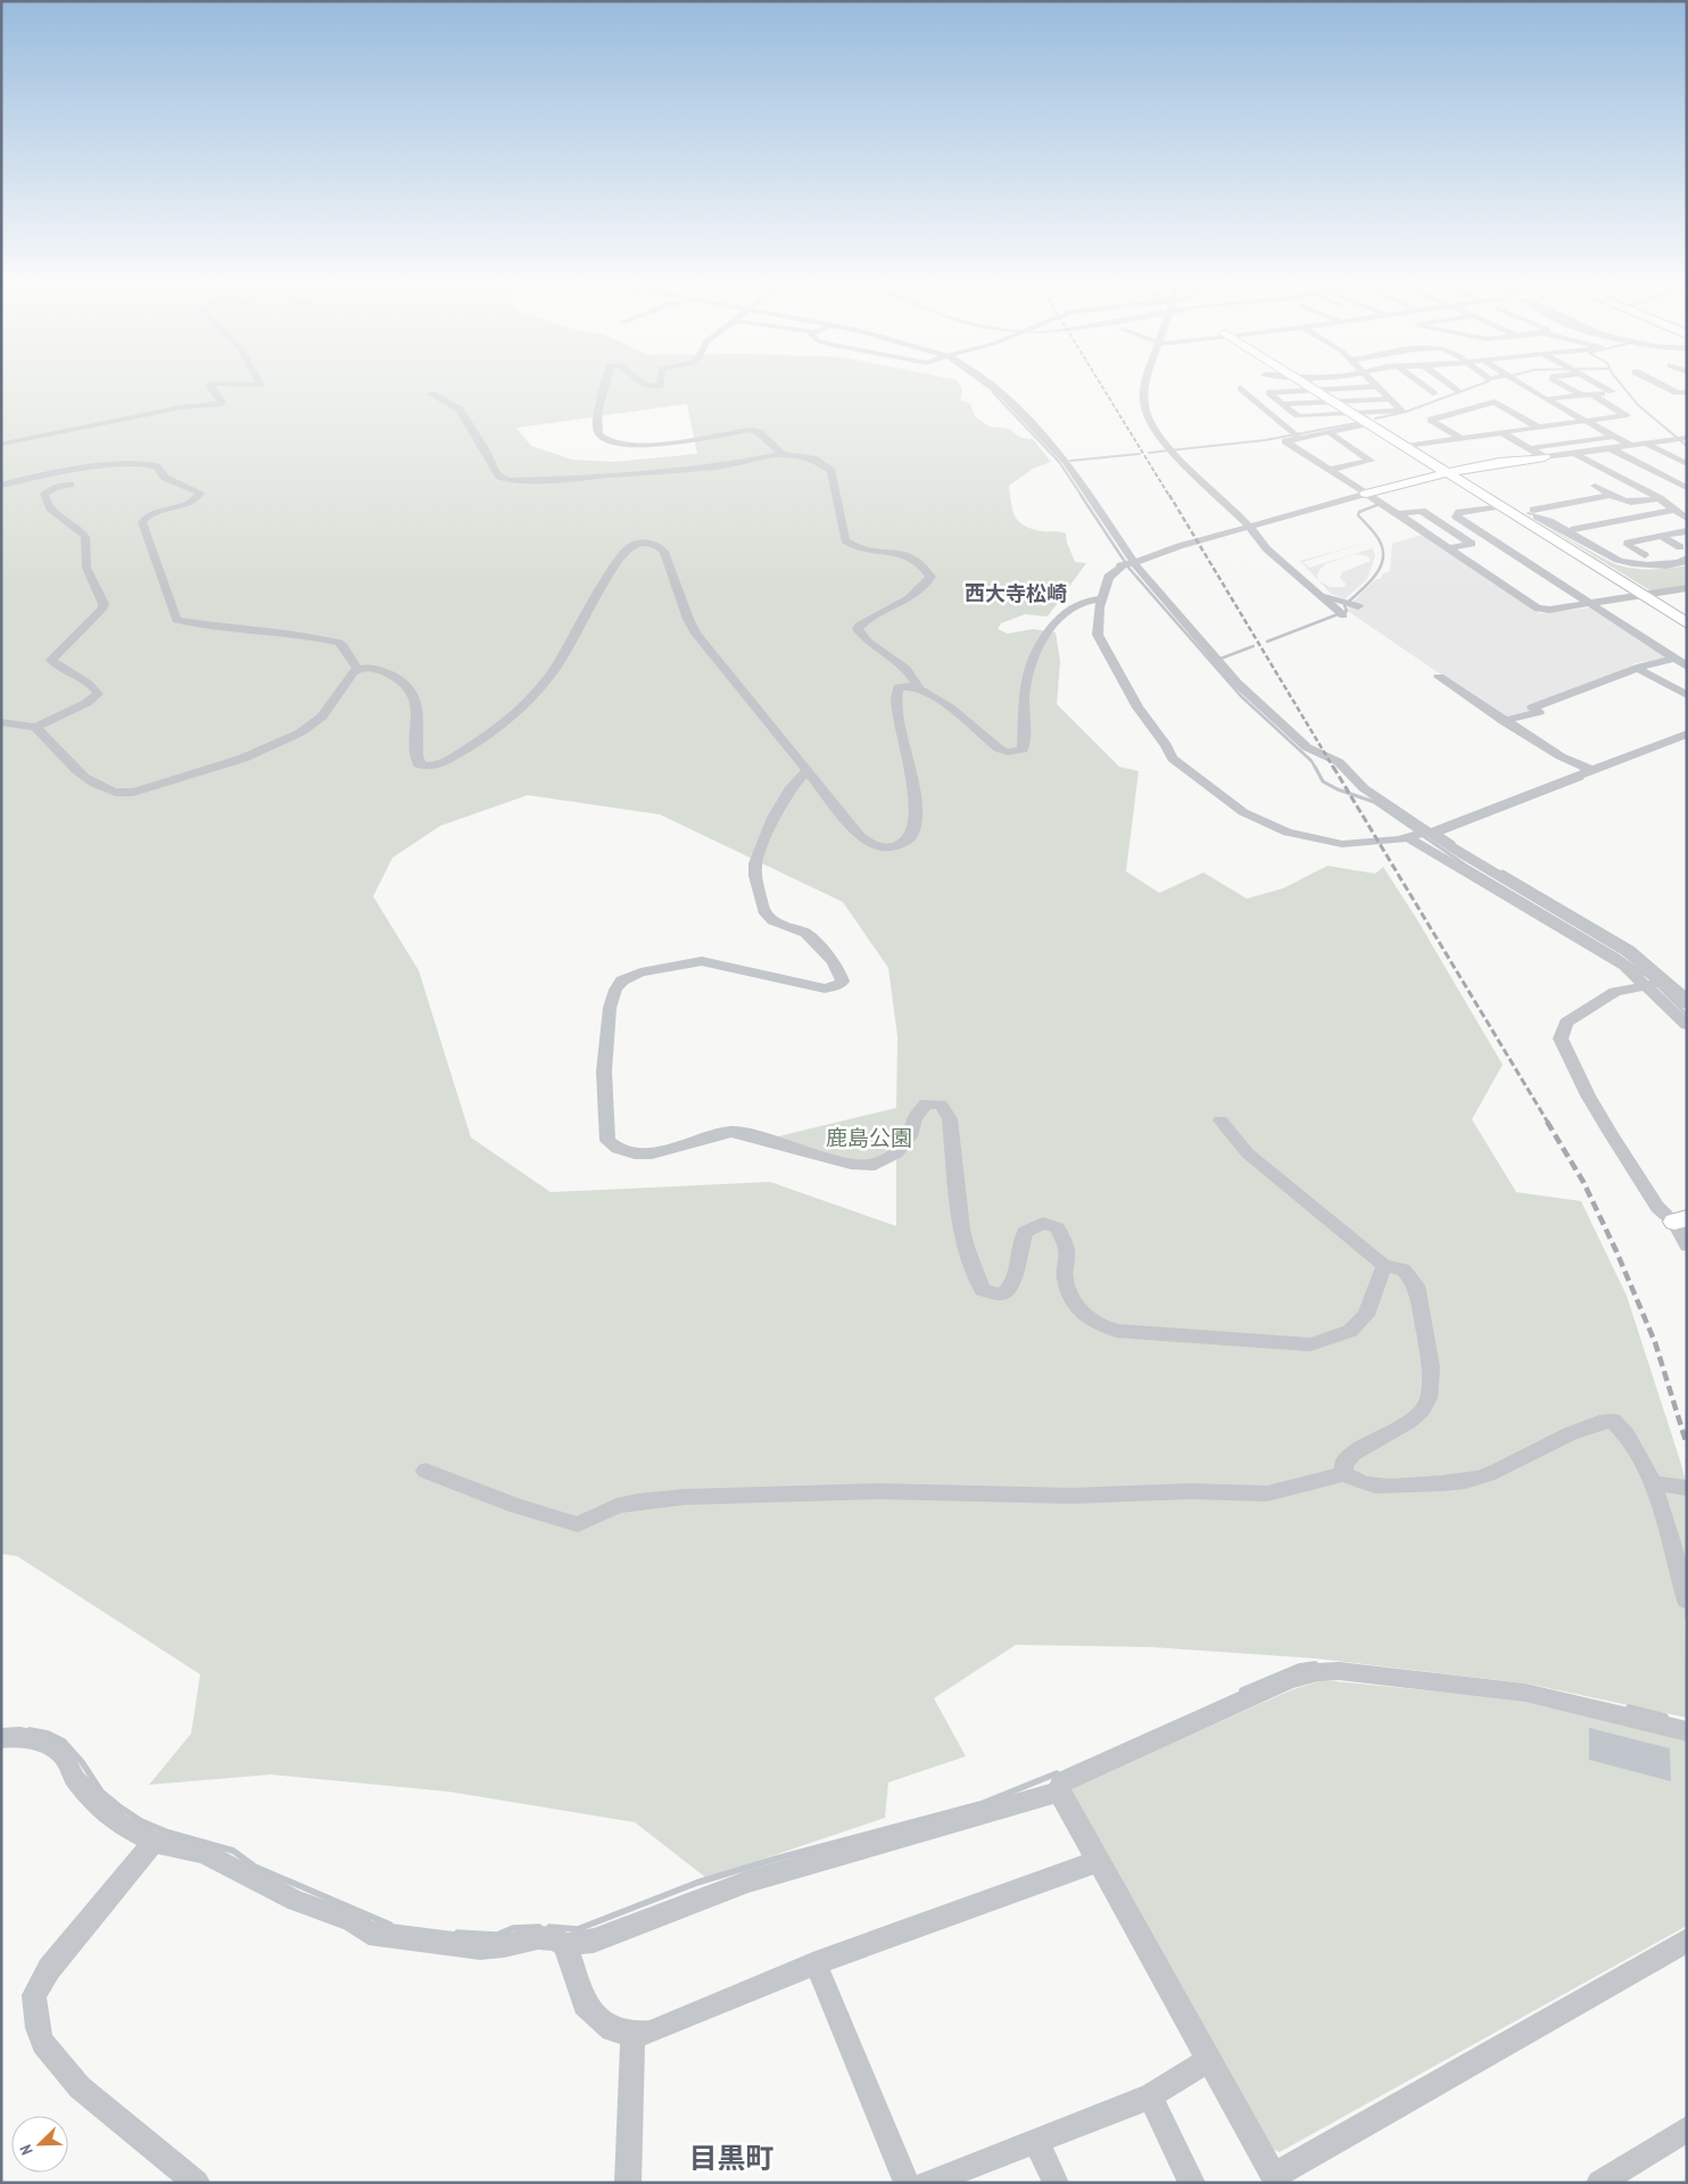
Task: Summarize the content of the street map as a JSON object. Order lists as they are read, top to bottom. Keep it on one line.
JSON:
{"districts":["西大寺松崎","目黒町"],"parks":["鹿島公園"],"north":"bottom left"}
